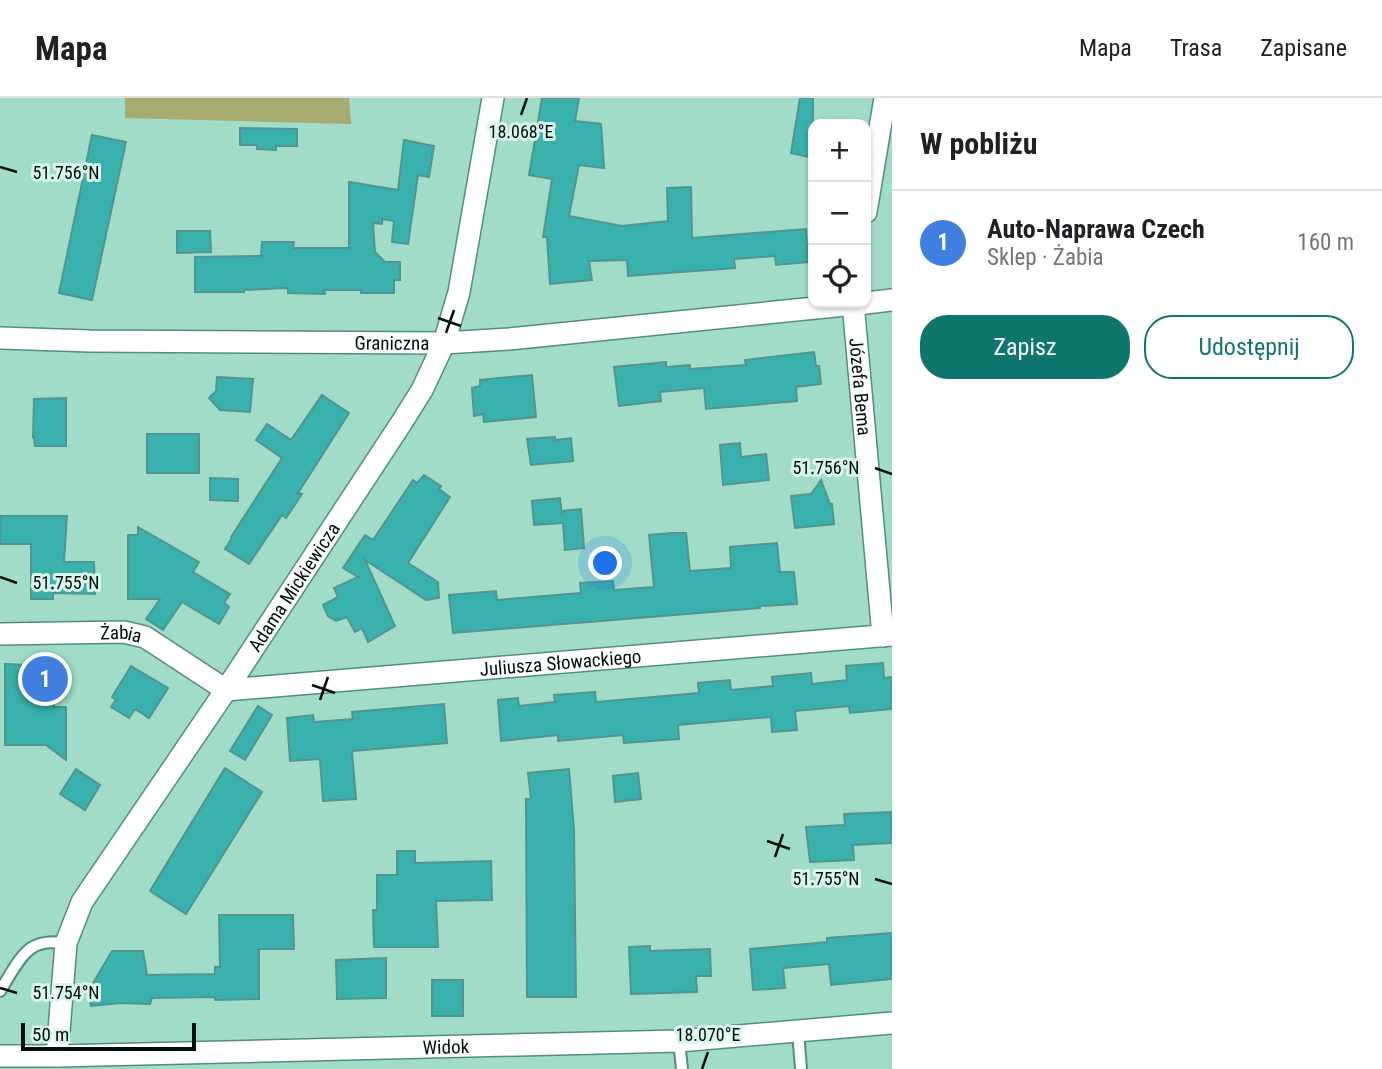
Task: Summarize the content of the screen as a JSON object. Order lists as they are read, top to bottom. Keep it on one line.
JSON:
{"streets":{"street":["Graniczna","Józefa Bema","Adama Mickiewicza","Żabia","Juliusza Słowackiego","Widok"]},"crossings":[["Graniczna","Adama Mickiewicza"],["Józefa Bema","Juliusza Słowackiego"],["Adama Mickiewicza","Żabia"],["Adama Mickiewicza","Juliusza Słowackiego"],["Adama Mickiewicza","Widok"],["Żabia","Juliusza Słowackiego"]],"scale_bar":"50 m","page":{"header":"Mapa","nav":["Mapa","Trasa","Zapisane"],"heading":"W pobliżu","map_buttons":["+","−"],"list":[{"mark":"1","name":"Auto-Naprawa Czech","note":"Sklep · Żabia","value":"160 m"}],"buttons":["Zapisz","Udostępnij"],"pins":"1","scale":"50 m"},"coordinates":["18.068°E","51.756°N","51.755°N","51.754°N","18.070°E"]}
